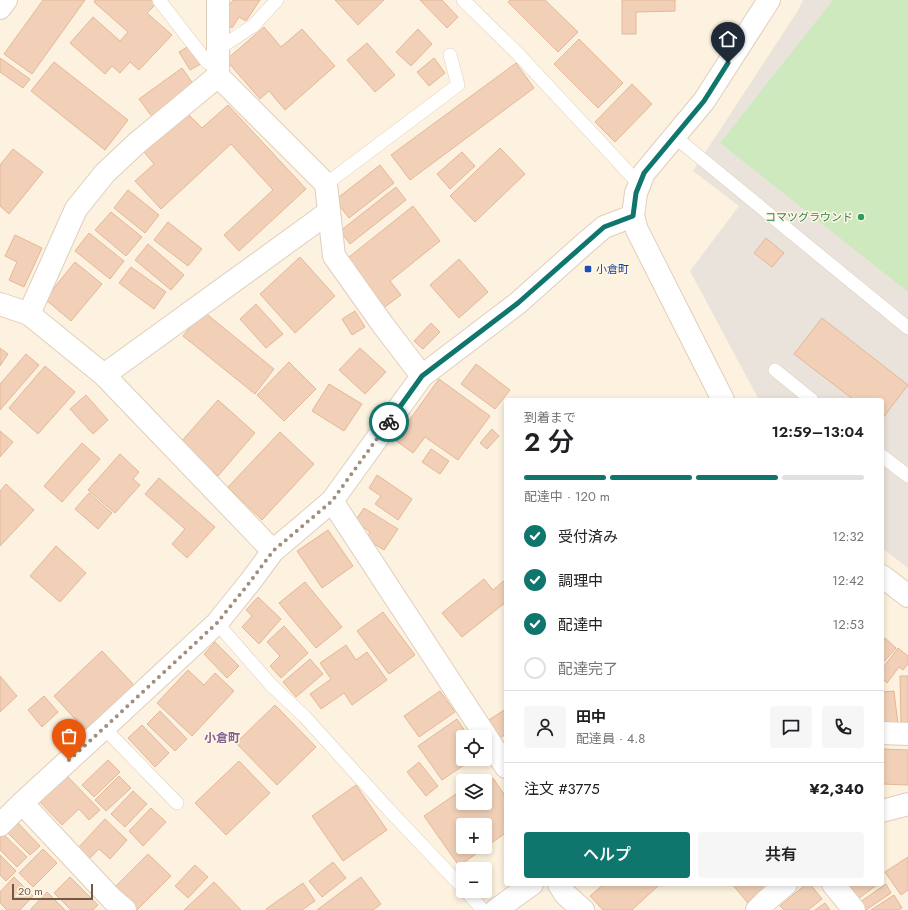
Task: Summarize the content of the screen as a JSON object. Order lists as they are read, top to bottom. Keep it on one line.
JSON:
{"districts":["小倉町"],"places":{"other":["コマツグラウンド"],"transit":["小倉町"]},"scale_bar":"20 m","page":{"heading":["2 分","到着まで","12:59–13:04"],"panel":["田中","配達員 · 4.8","注文 #3775","¥2,340"],"bar":"配達中 · 120 m","list":[["受付済み","12:32"],["調理中","12:42"],["配達中","12:53"],"配達完了"],"map_buttons":["+","−"],"buttons":["ヘルプ","共有"],"scale":"20 m"}}
